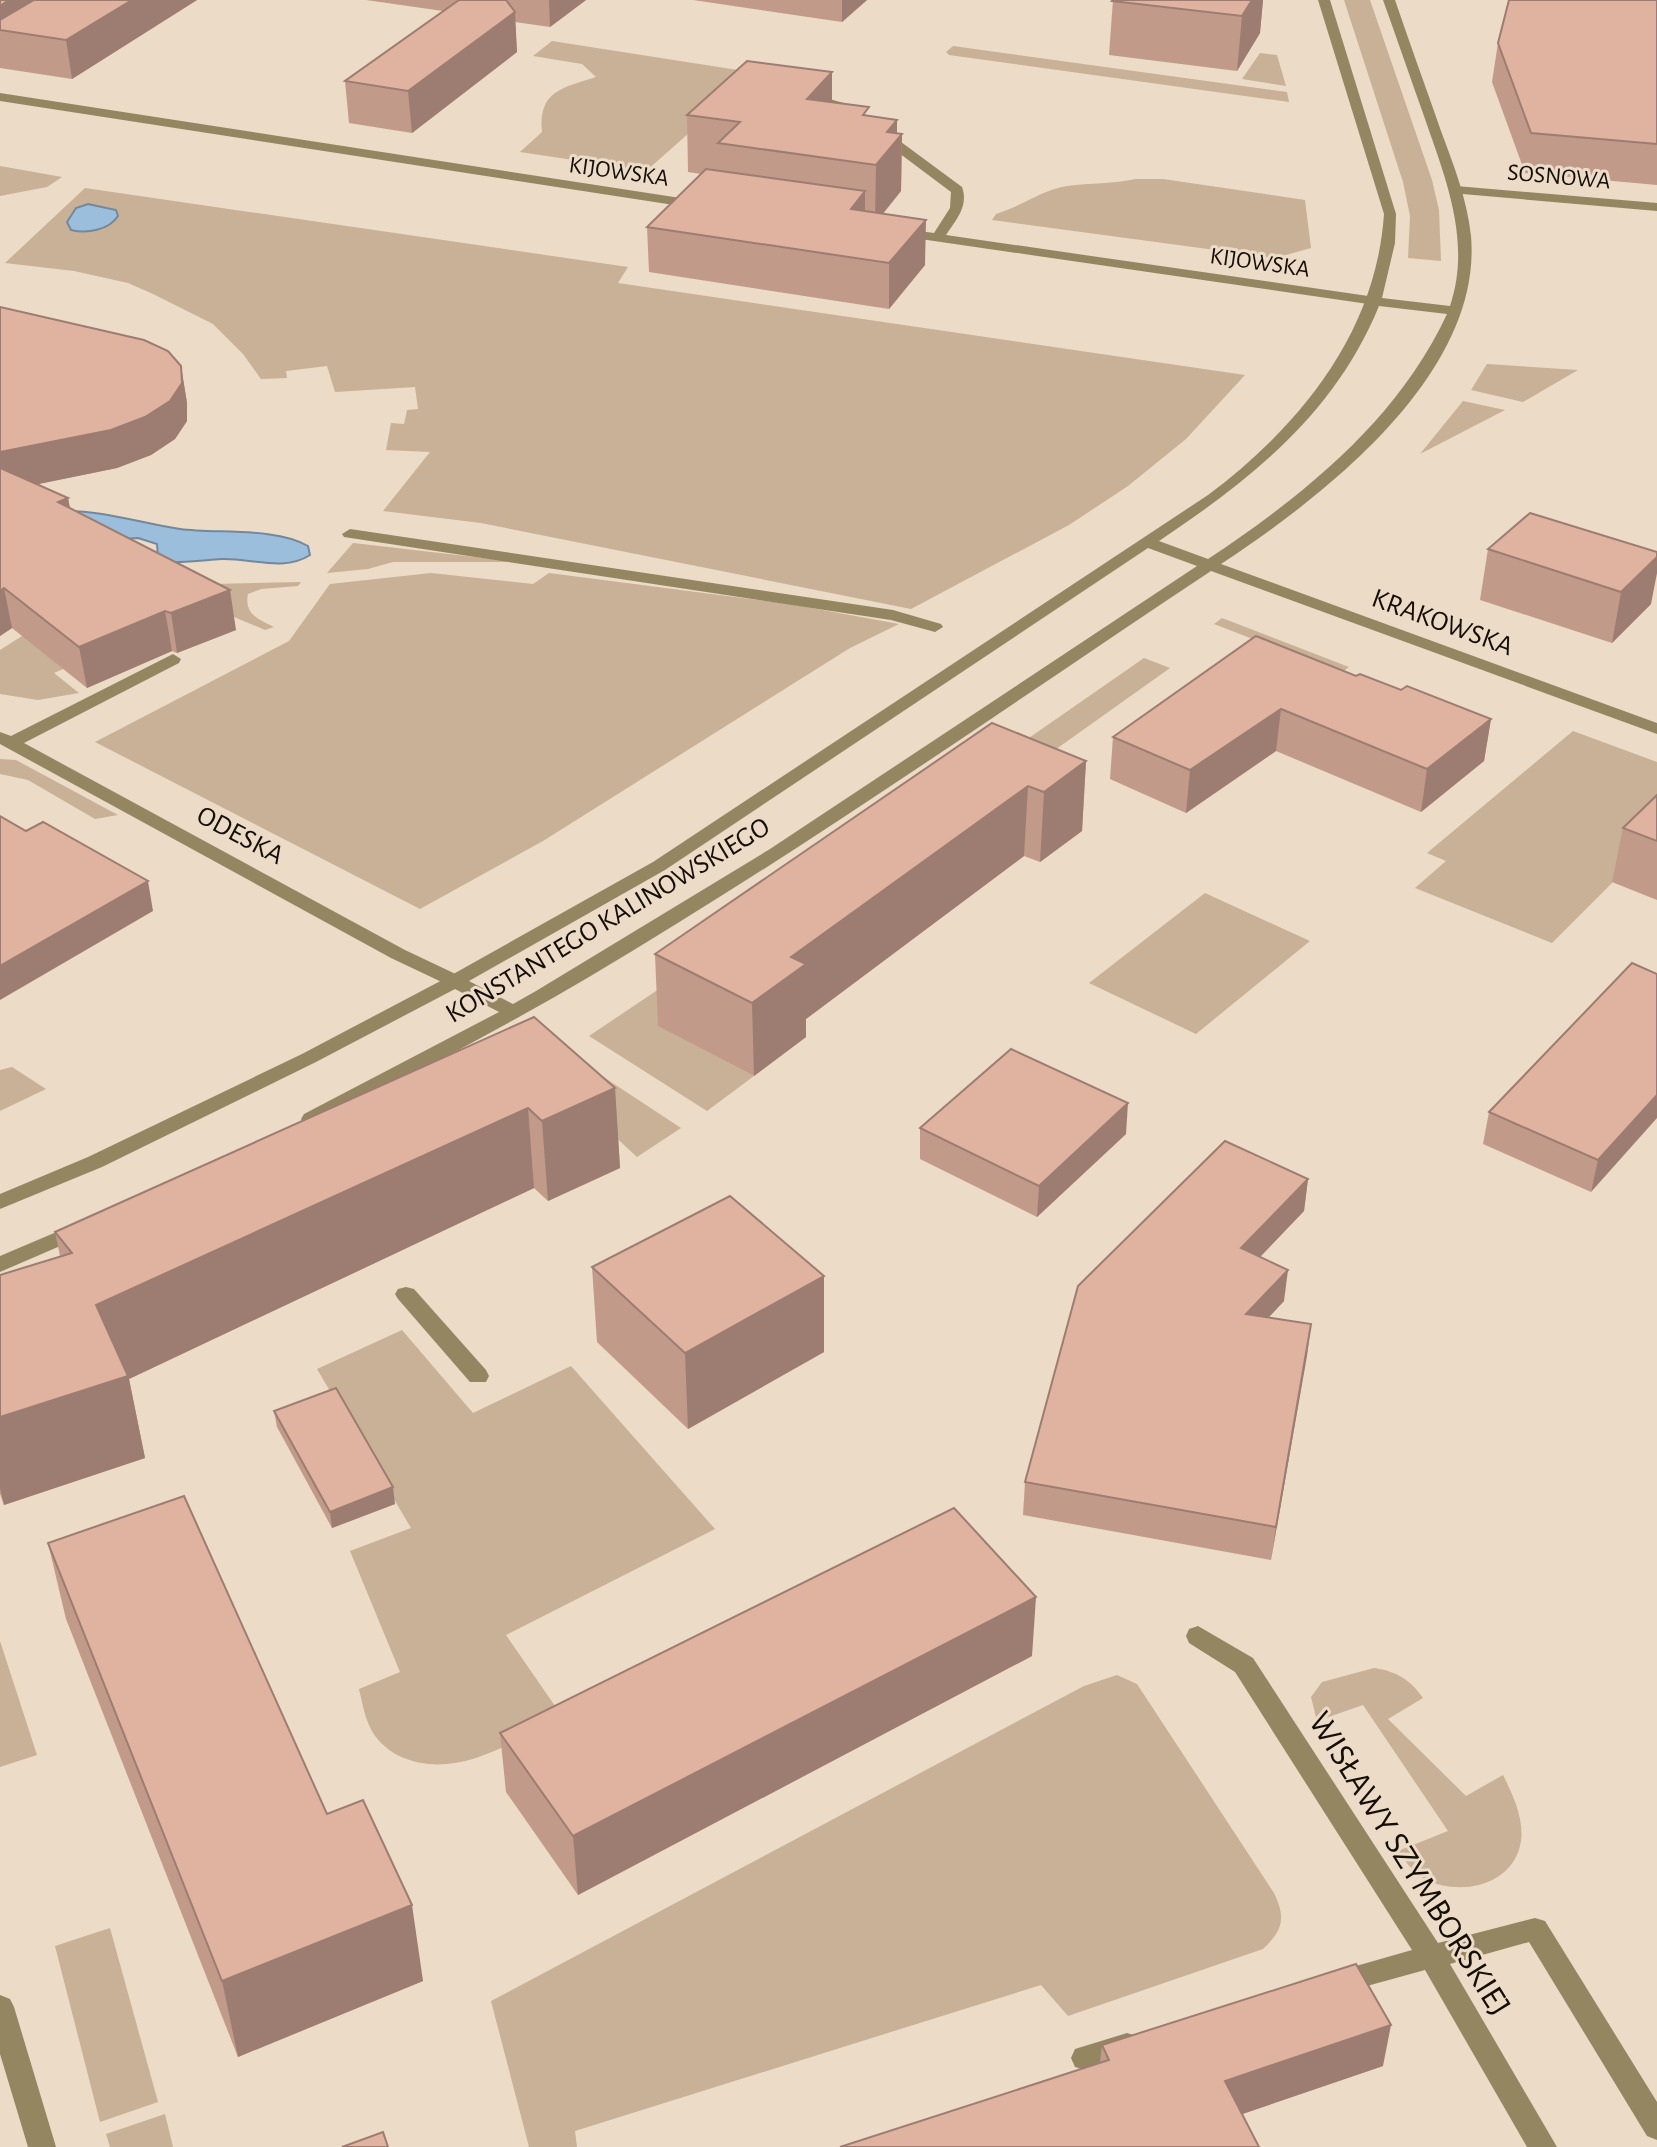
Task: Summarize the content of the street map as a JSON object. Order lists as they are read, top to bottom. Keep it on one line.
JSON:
{"streets":{"street":["KIJOWSKA","SOSNOWA","KRAKOWSKA","ODESKA","KONSTANTEGO KALINOWSKIEGO","WISŁAWY SZYMBORSKIEJ"]},"crossings":[["KIJOWSKA","KONSTANTEGO KALINOWSKIEGO"],["SOSNOWA","KONSTANTEGO KALINOWSKIEGO"],["KRAKOWSKA","KONSTANTEGO KALINOWSKIEGO"],["ODESKA","KONSTANTEGO KALINOWSKIEGO"]]}
